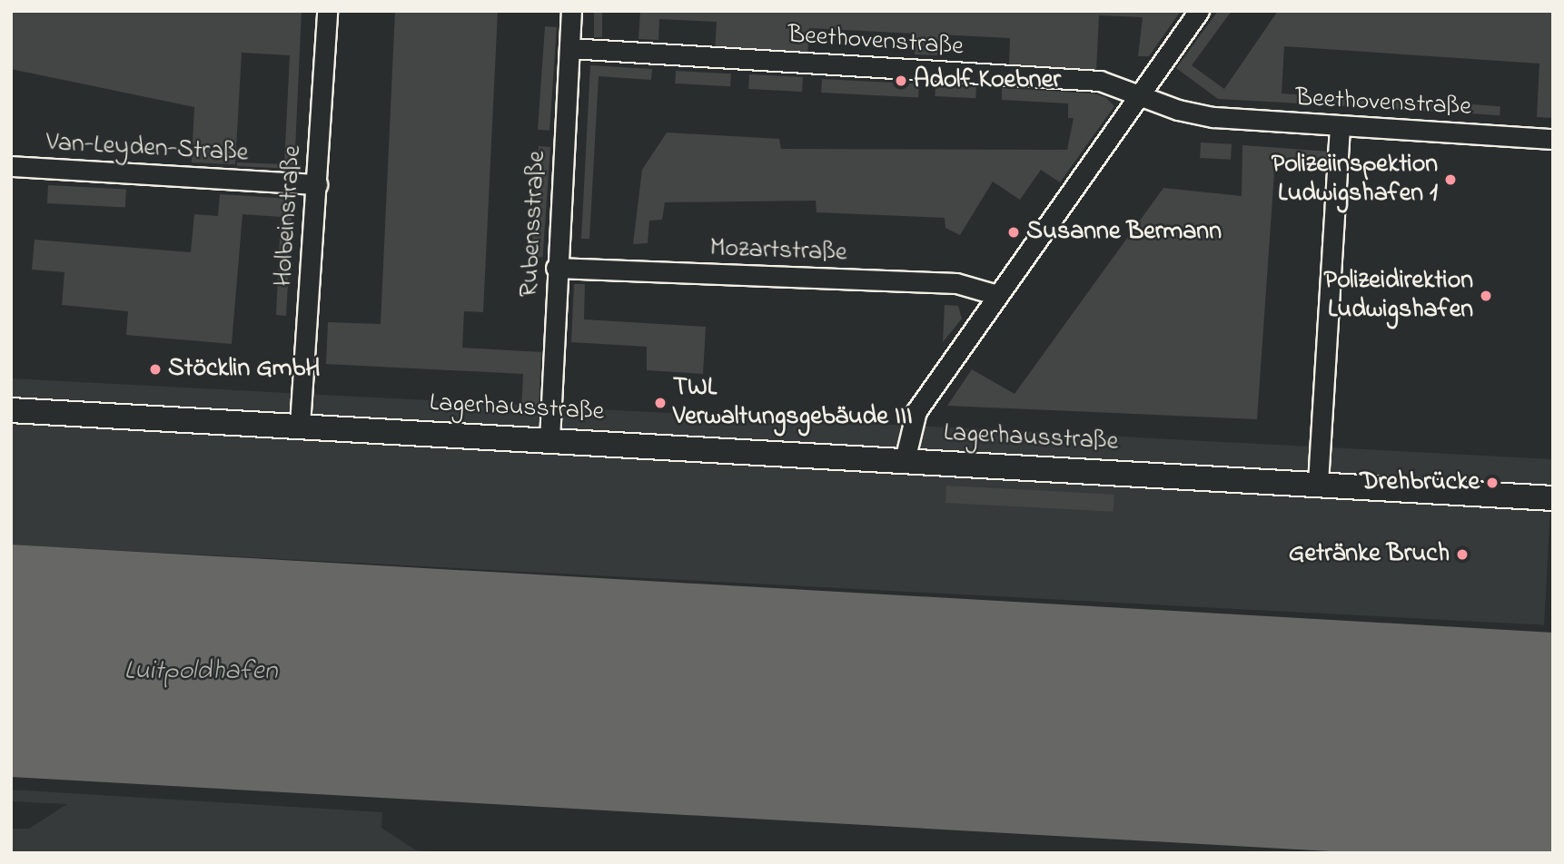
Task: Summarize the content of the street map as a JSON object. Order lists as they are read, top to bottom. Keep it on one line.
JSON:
{"streets":{"street":["Beethovenstraße","Van-Leyden-Straße","Holbeinstraße","Rubensstraße","Mozartstraße","Lagerhausstraße"]},"crossings":[["Beethovenstraße","Rubensstraße"],["Van-Leyden-Straße","Holbeinstraße"],["Holbeinstraße","Lagerhausstraße"],["Rubensstraße","Mozartstraße"],["Rubensstraße","Lagerhausstraße"]],"water":["Luitpoldhafen"],"places":["Adolf Koebner","Polizeiinspektion Ludwigshafen 1","Susanne Bermann","Polizeidirektion Ludwigshafen","Stöcklin GmbH","TWL Verwaltungsgebäude III","Drehbrücke","Getränke Bruch"]}
